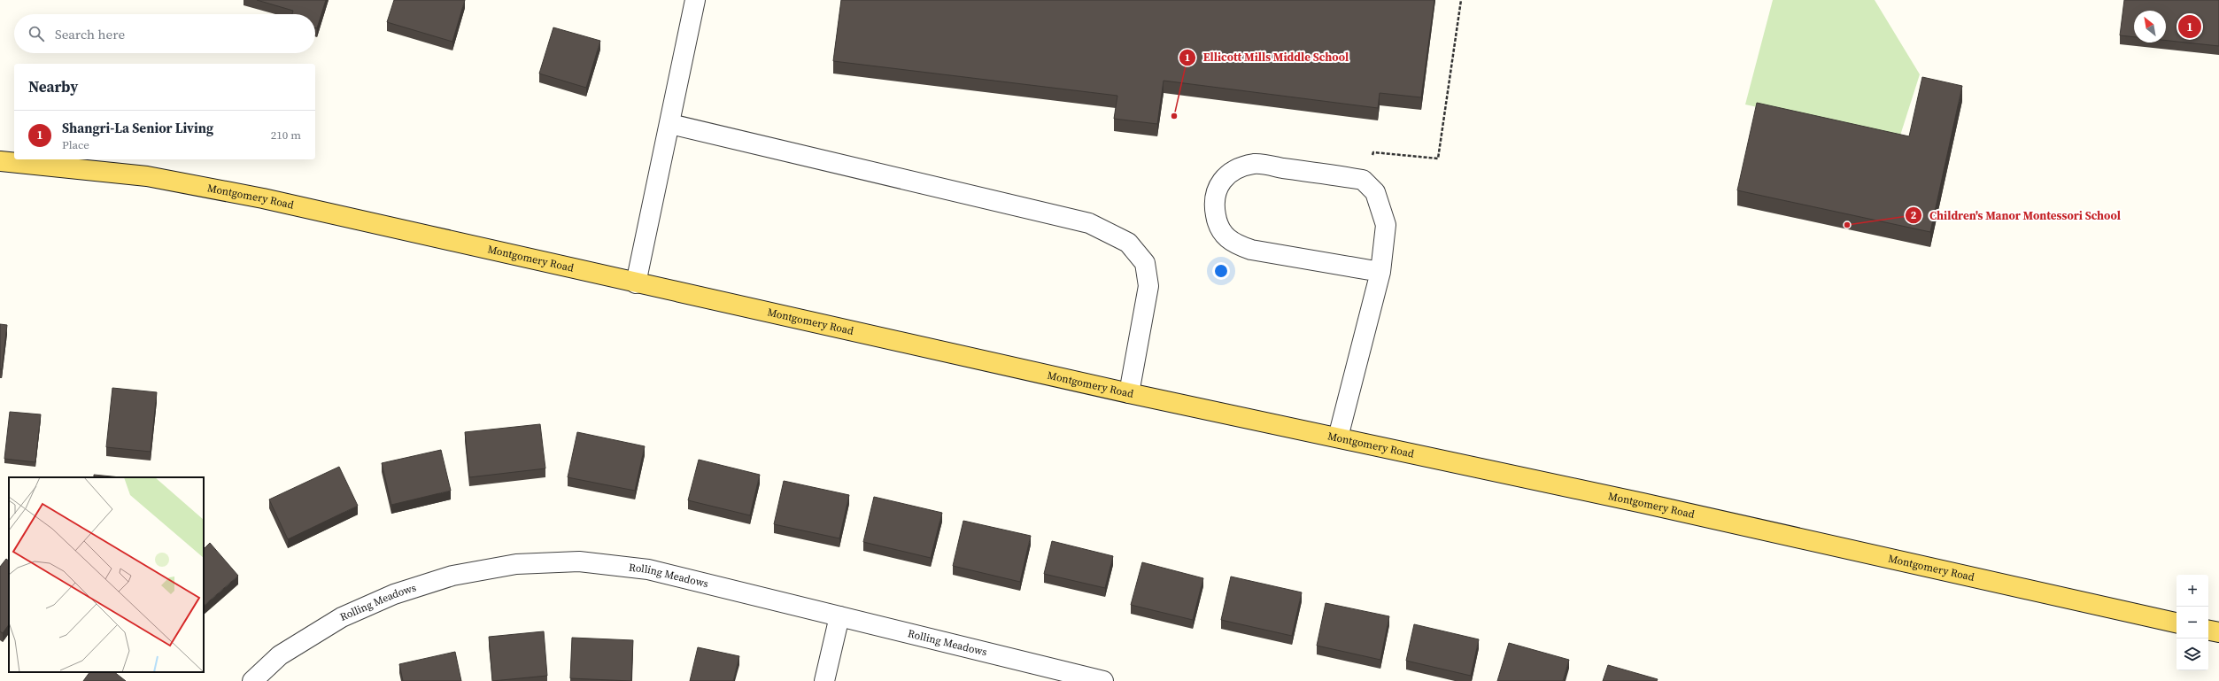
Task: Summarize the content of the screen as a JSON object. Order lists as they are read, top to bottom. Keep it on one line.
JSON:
{"streets":{"main road":["Montgomery Road"],"street":["Rolling Meadows"]},"places":["Ellicott Mills Middle School","Children's Manor Montessori School"],"north":"top left","page":{"pins":"1","search":"Search here","heading":"Nearby","list":[{"mark":"1","name":"Shangri-La Senior Living","note":"Place","value":"210 m"}],"map_buttons":["+","−"]}}
